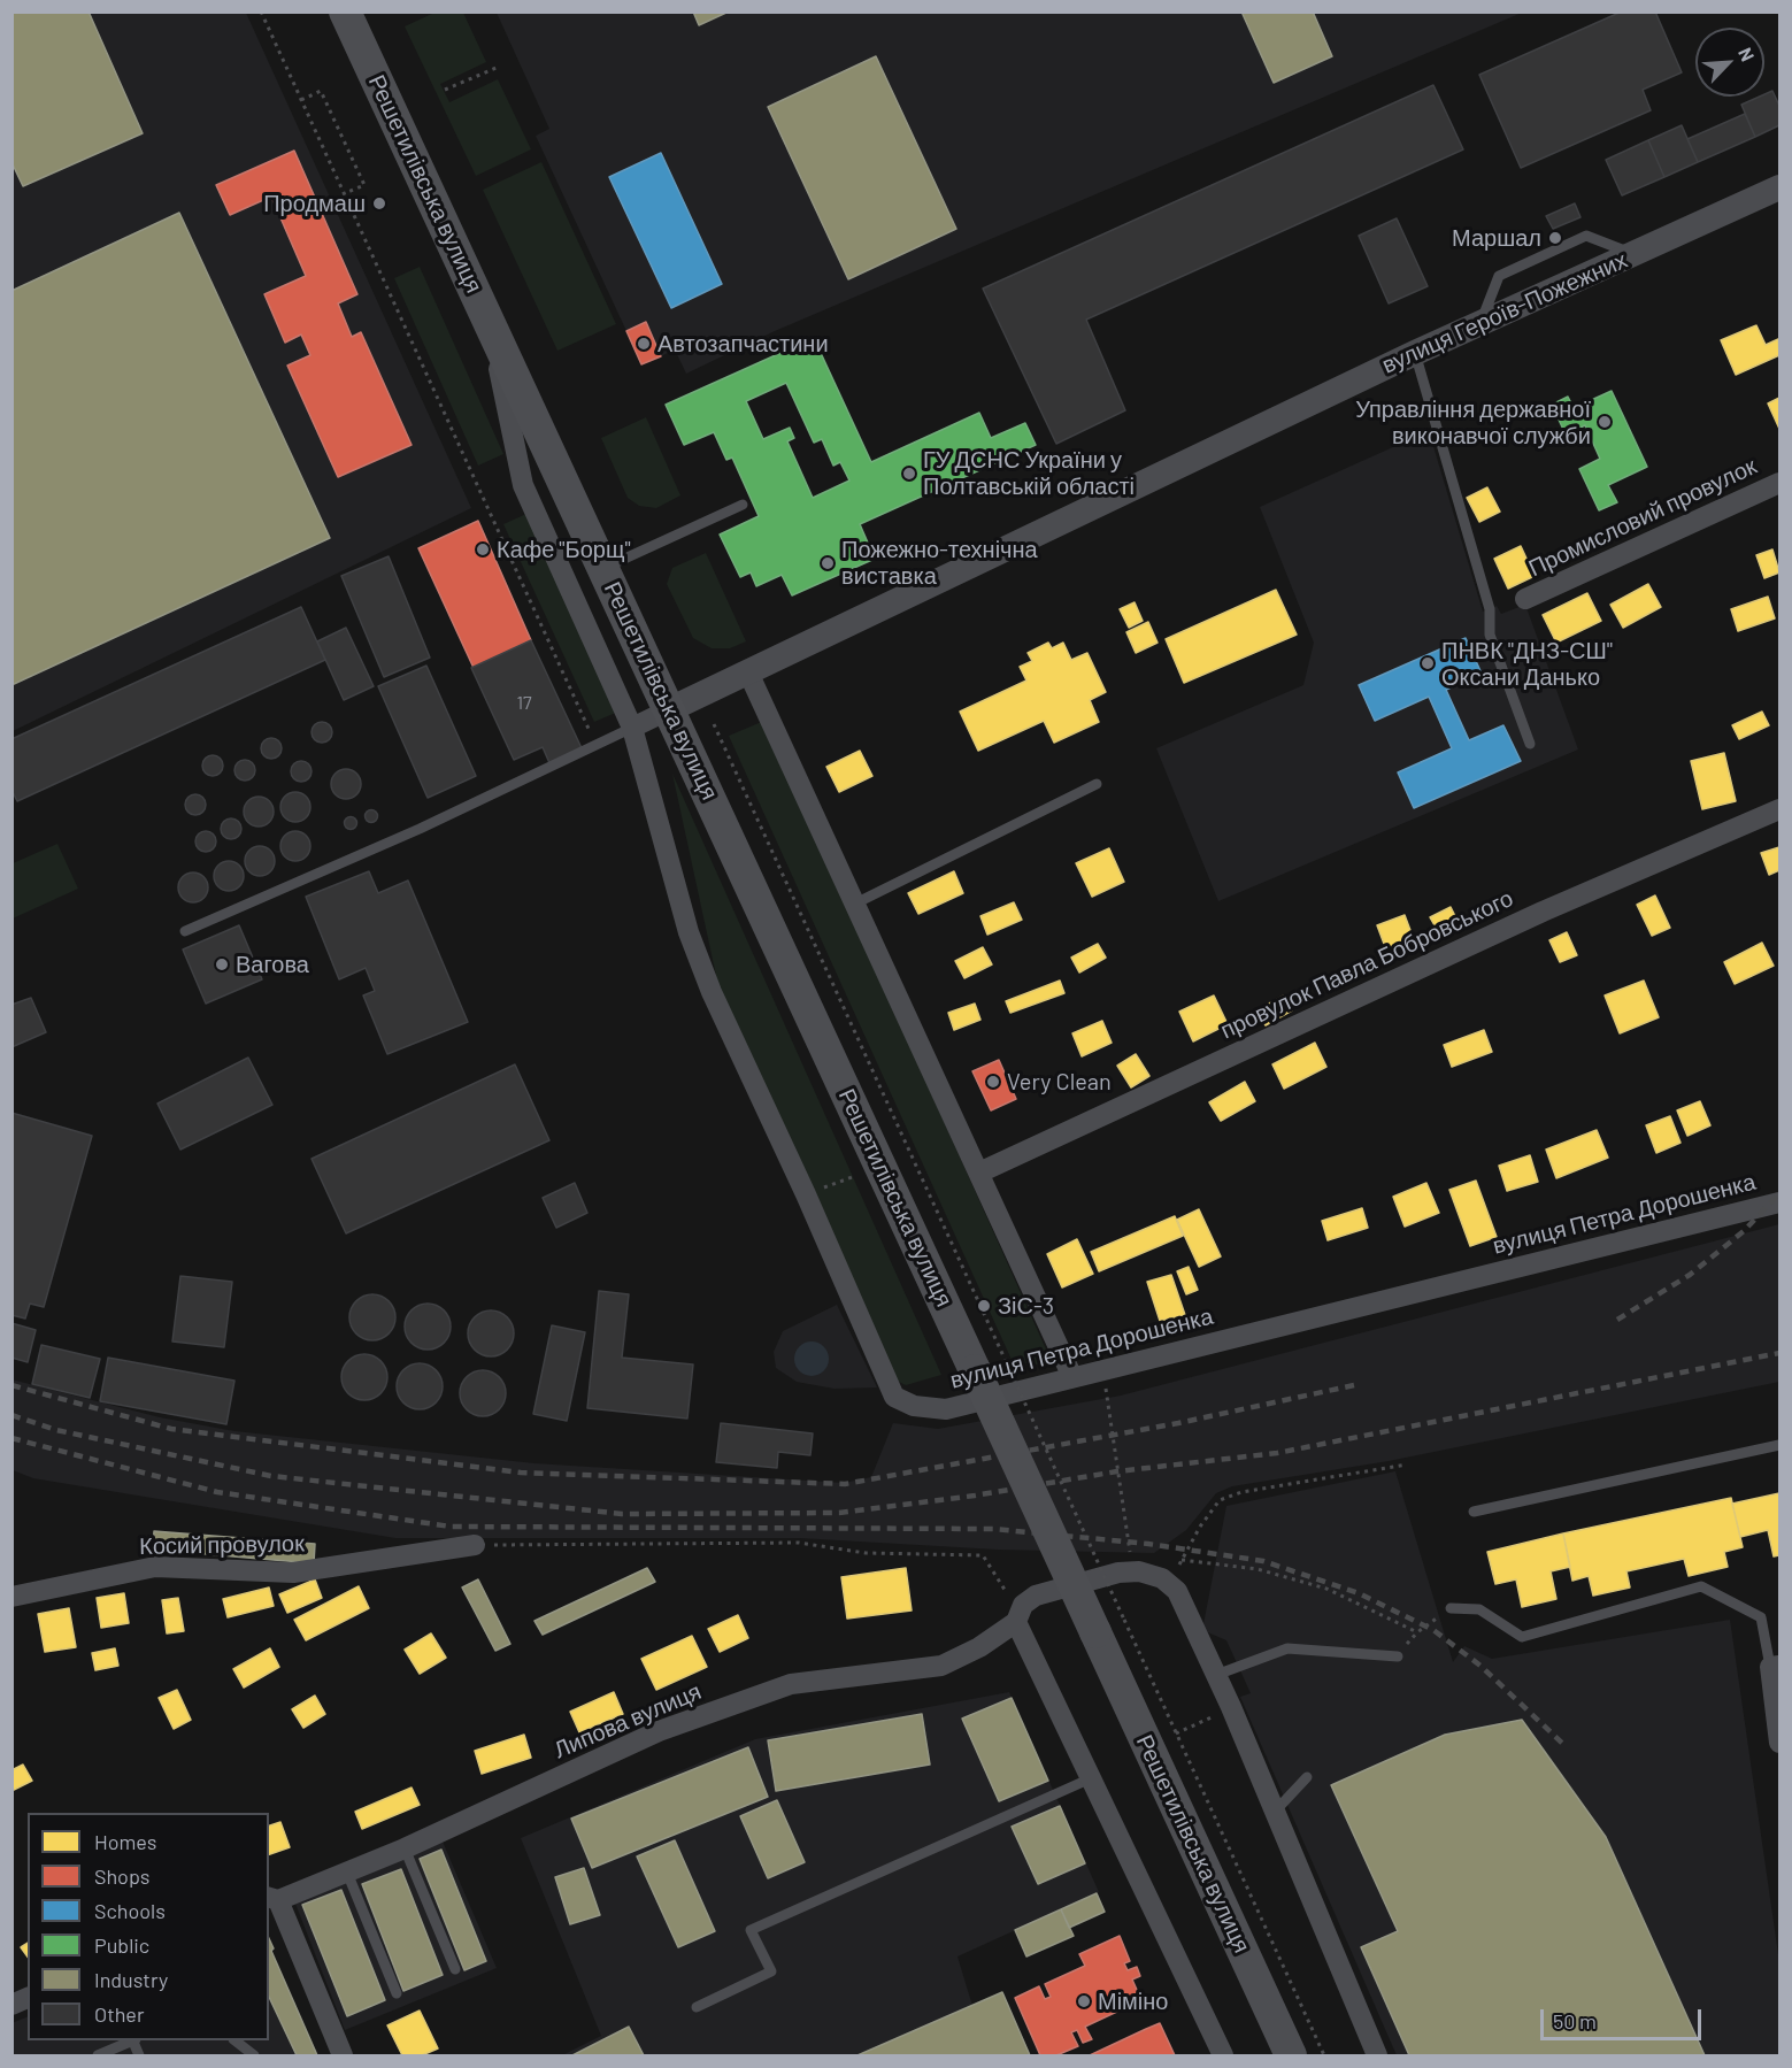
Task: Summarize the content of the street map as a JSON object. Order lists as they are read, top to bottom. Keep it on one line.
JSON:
{"streets":{"main road":["Решетилівська вулиця"],"street":["вулиця Героїв-Пожежних","Промисловий провулок","провулок Павла Бобровського","вулиця Петра Дорошенка","Косий провулок","Липова вулиця"]},"crossings":[["Решетилівська вулиця","вулиця Героїв-Пожежних"],["Решетилівська вулиця","вулиця Петра Дорошенка"]],"places":["Продмаш","Маршал","Автозапчастини","Управління державної виконавчої служби","ГУ ДСНС України у Полтавській області","Кафе \"Борщ\"","Пожежно-технічна виставка","ПНВК \"ДНЗ-СШ\" Оксани Данько","Вагова","Very Clean","ЗіС-3","Міміно"],"house_numbers":["17"],"legend":["Homes","Shops","Schools","Public","Industry","Other"],"scale_bar":"50 m","north":"top right"}
